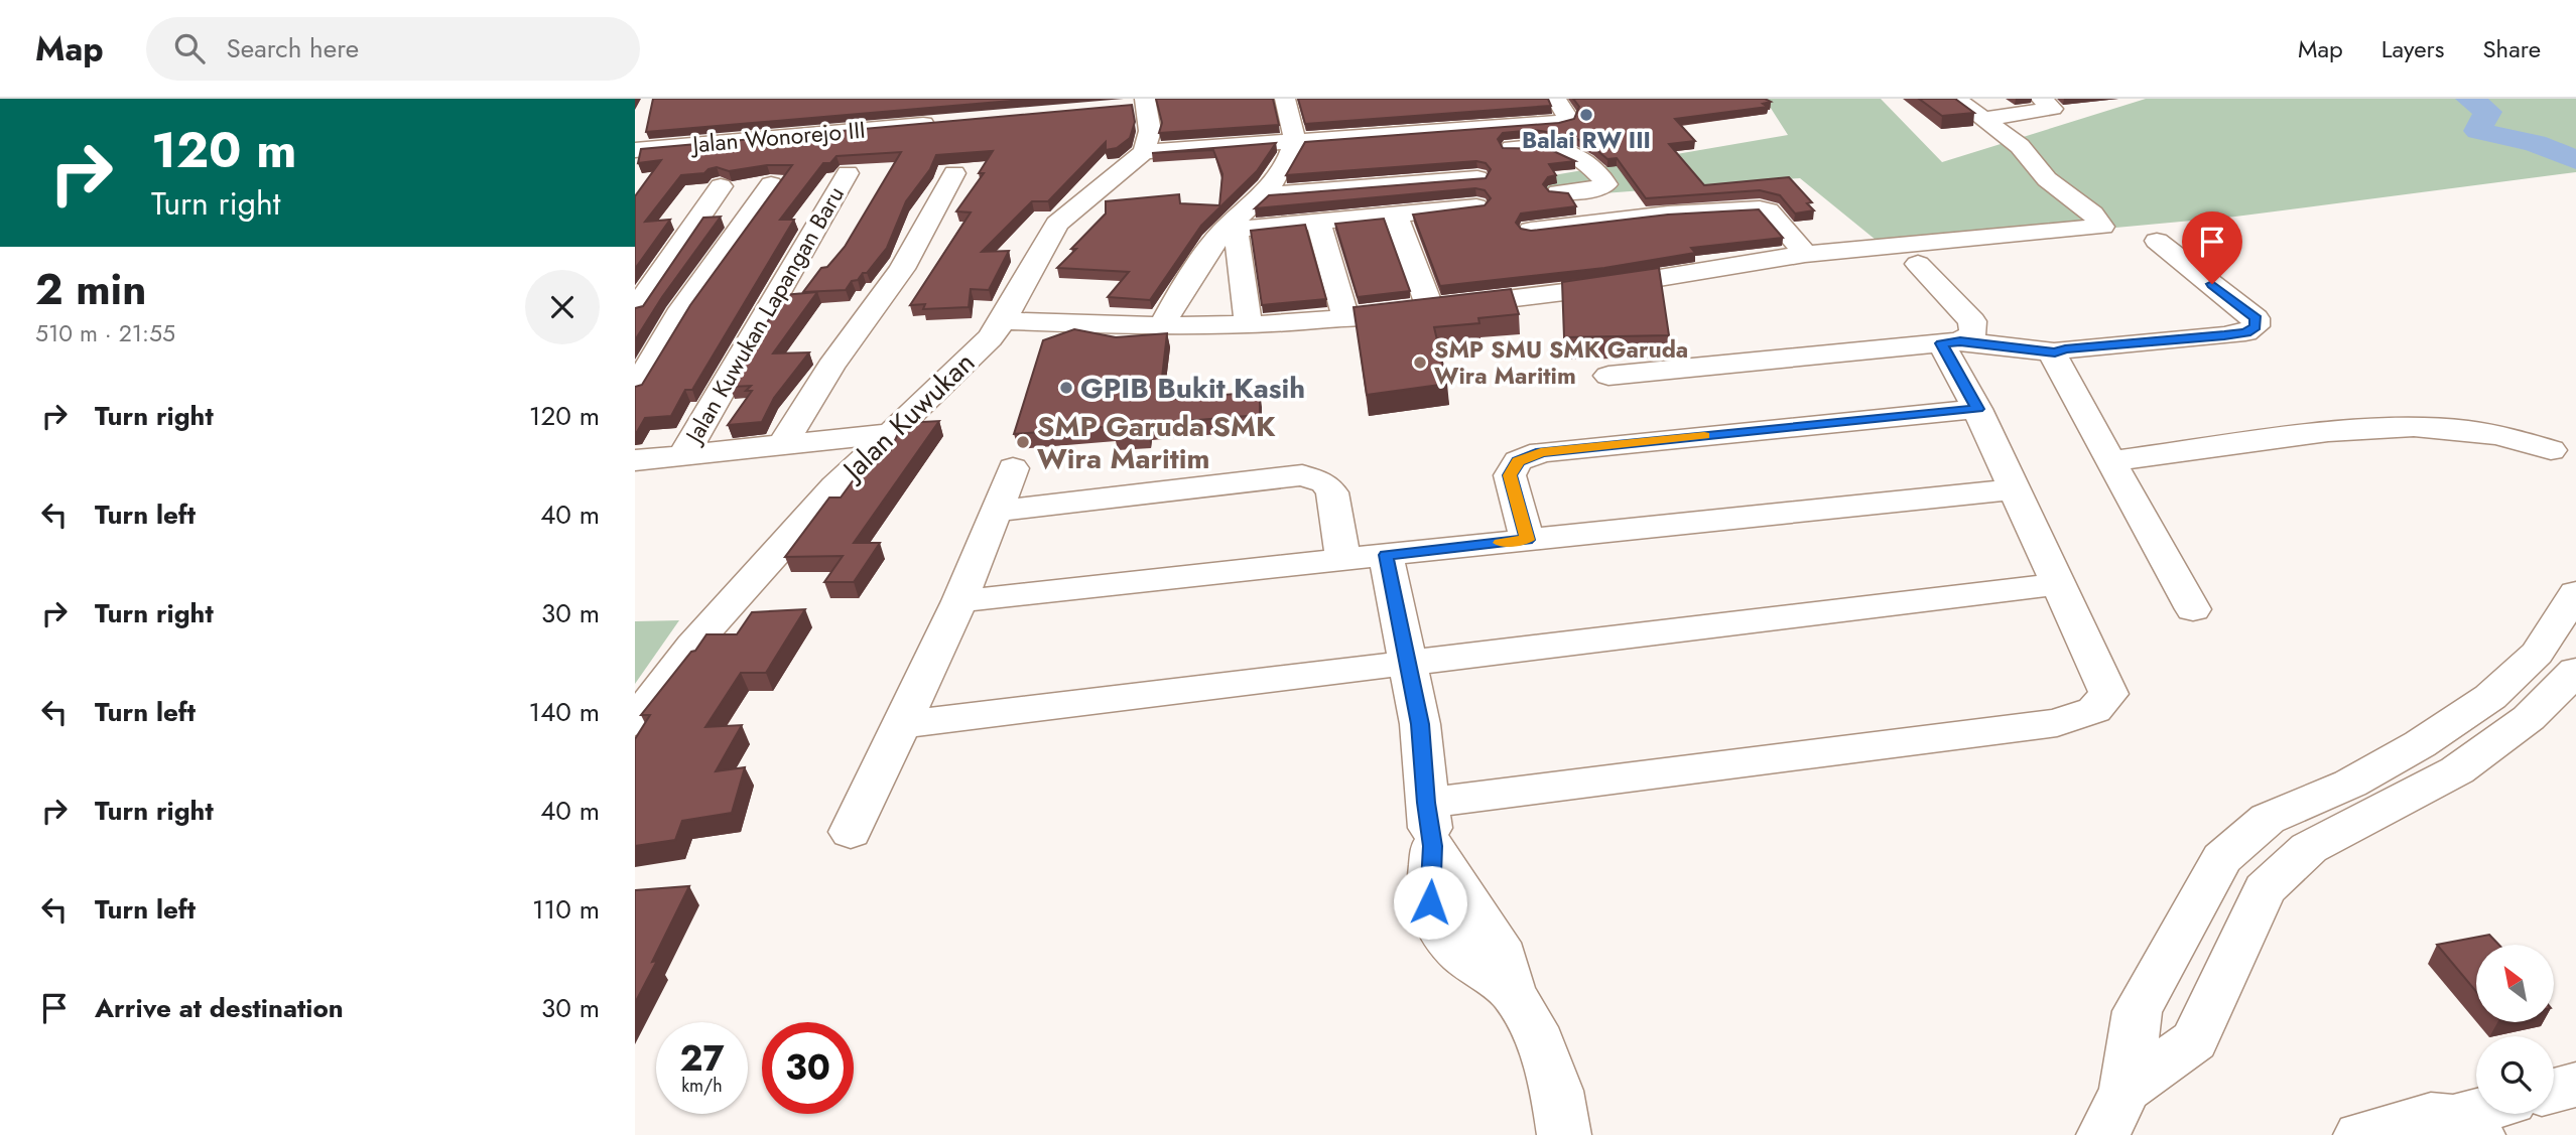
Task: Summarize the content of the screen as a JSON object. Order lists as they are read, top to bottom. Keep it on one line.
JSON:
{"streets":{"street":["Jalan Wonorejo III","Jalan Kuwukan Lapangan Baru","Jalan Kuwukan"]},"places":["Balai RW III","SMP SMU SMK Garuda Wira Maritim","GPIB Bukit Kasih","SMP Garuda SMK Wira Maritim"],"north":"top left","page":{"header":"Map","search":"Search here","nav":["Map","Layers","Share"],"turn":["120 m","Turn right"],"heading":["2 min","510 m · 21:55"],"list":[{"name":"Turn right","value":"120 m"},{"name":"Turn left","value":"40 m"},{"name":"Turn right","value":"30 m"},{"name":"Turn left","value":"140 m"},{"name":"Turn right","value":"40 m"},{"name":"Turn left","value":"110 m"},{"name":"Arrive at destination","value":"30 m"}],"speed":"27 km/h","limit":"30"}}
